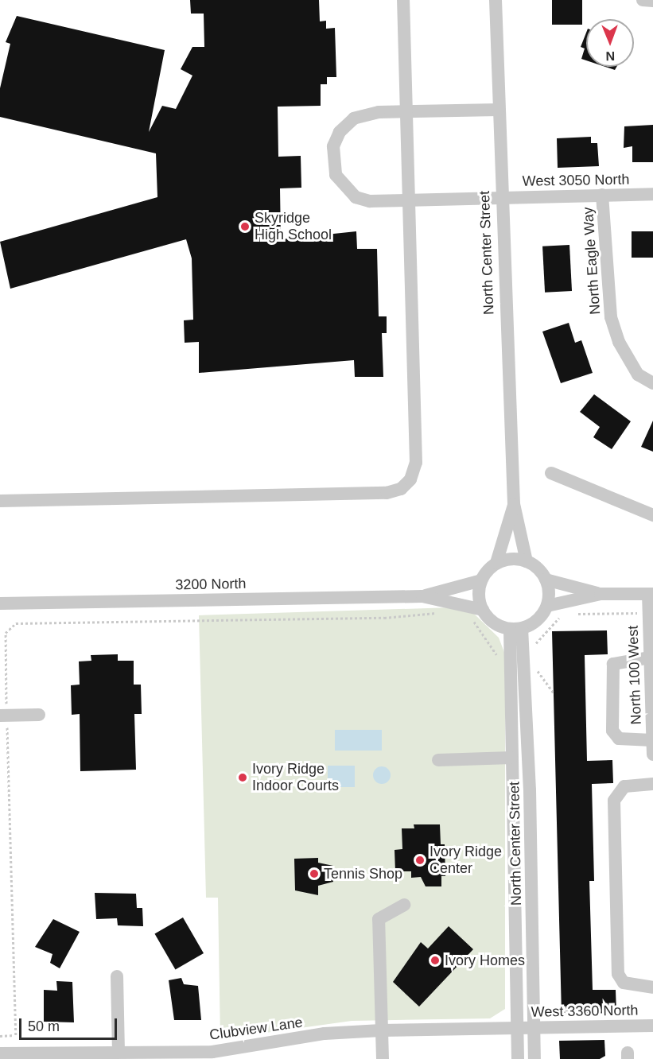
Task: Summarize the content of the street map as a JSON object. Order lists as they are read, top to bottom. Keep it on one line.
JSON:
{"streets":{"street":["West 3050 North","North Center Street","North Eagle Way","3200 North","North 100 West","West 3360 North","Clubview Lane"]},"crossings":[["West 3050 North","North Center Street"],["West 3050 North","North Eagle Way"],["North Center Street","West 3360 North"],["North Center Street","Clubview Lane"],["West 3360 North","Clubview Lane"]],"places":["Skyridge High School","Ivory Ridge Indoor Courts","Ivory Ridge Center","Tennis Shop","Ivory Homes"],"scale_bar":"50 m","north":"bottom"}
